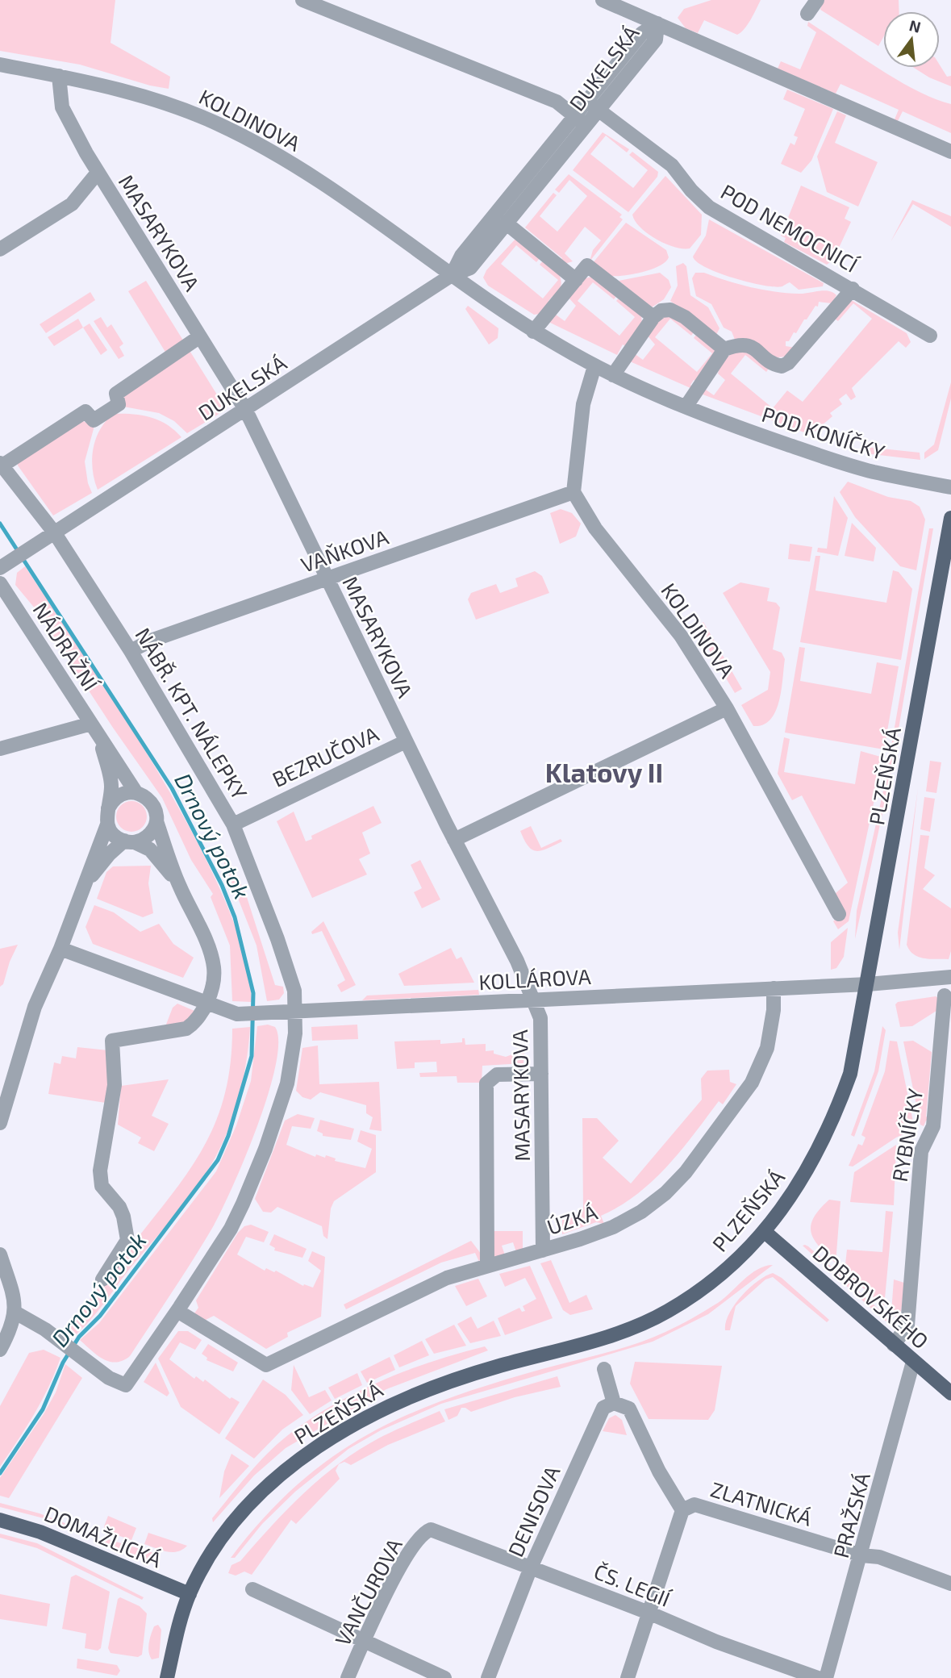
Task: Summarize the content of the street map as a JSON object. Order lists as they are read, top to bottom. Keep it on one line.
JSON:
{"streets":{"main road":["PLZEŇSKÁ","DOBROVSKÉHO","DOMAŽLICKÁ"],"street":["DUKELSKÁ","KOLDINOVA","POD NEMOCNICÍ","MASARYKOVA","POD KONÍČKY","VAŇKOVA","NÁDRAŽNÍ","NÁBŘ. KPT. NÁLEPKY","BEZRUČOVA","KOLLÁROVA","RYBNÍČKY","ÚZKÁ","ZLATNICKÁ","DENISOVA","PRAŽSKÁ","ČS. LEGIÍ","VANČUROVA"]},"crossings":[["DUKELSKÁ","KOLDINOVA"],["DUKELSKÁ","POD NEMOCNICÍ"],["DUKELSKÁ","MASARYKOVA"],["DUKELSKÁ","POD KONÍČKY"],["DUKELSKÁ","NÁBŘ. KPT. NÁLEPKY"],["KOLDINOVA","MASARYKOVA"],["KOLDINOVA","POD KONÍČKY"],["KOLDINOVA","VAŇKOVA"],["MASARYKOVA","VAŇKOVA"],["MASARYKOVA","BEZRUČOVA"],["MASARYKOVA","KOLLÁROVA"],["MASARYKOVA","ÚZKÁ"],["VAŇKOVA","NÁBŘ. KPT. NÁLEPKY"],["NÁDRAŽNÍ","KOLLÁROVA"],["NÁBŘ. KPT. NÁLEPKY","BEZRUČOVA"],["NÁBŘ. KPT. NÁLEPKY","KOLLÁROVA"],["NÁBŘ. KPT. NÁLEPKY","ÚZKÁ"],["PLZEŇSKÁ","KOLLÁROVA"],["PLZEŇSKÁ","DOBROVSKÉHO"],["PLZEŇSKÁ","DOMAŽLICKÁ"],["KOLLÁROVA","ÚZKÁ"],["RYBNÍČKY","DOBROVSKÉHO"],["DOBROVSKÉHO","PRAŽSKÁ"],["ZLATNICKÁ","PRAŽSKÁ"],["DENISOVA","ČS. LEGIÍ"],["ČS. LEGIÍ","VANČUROVA"]],"districts":["Klatovy II"],"water":["Drnový potok"],"north":"top"}
